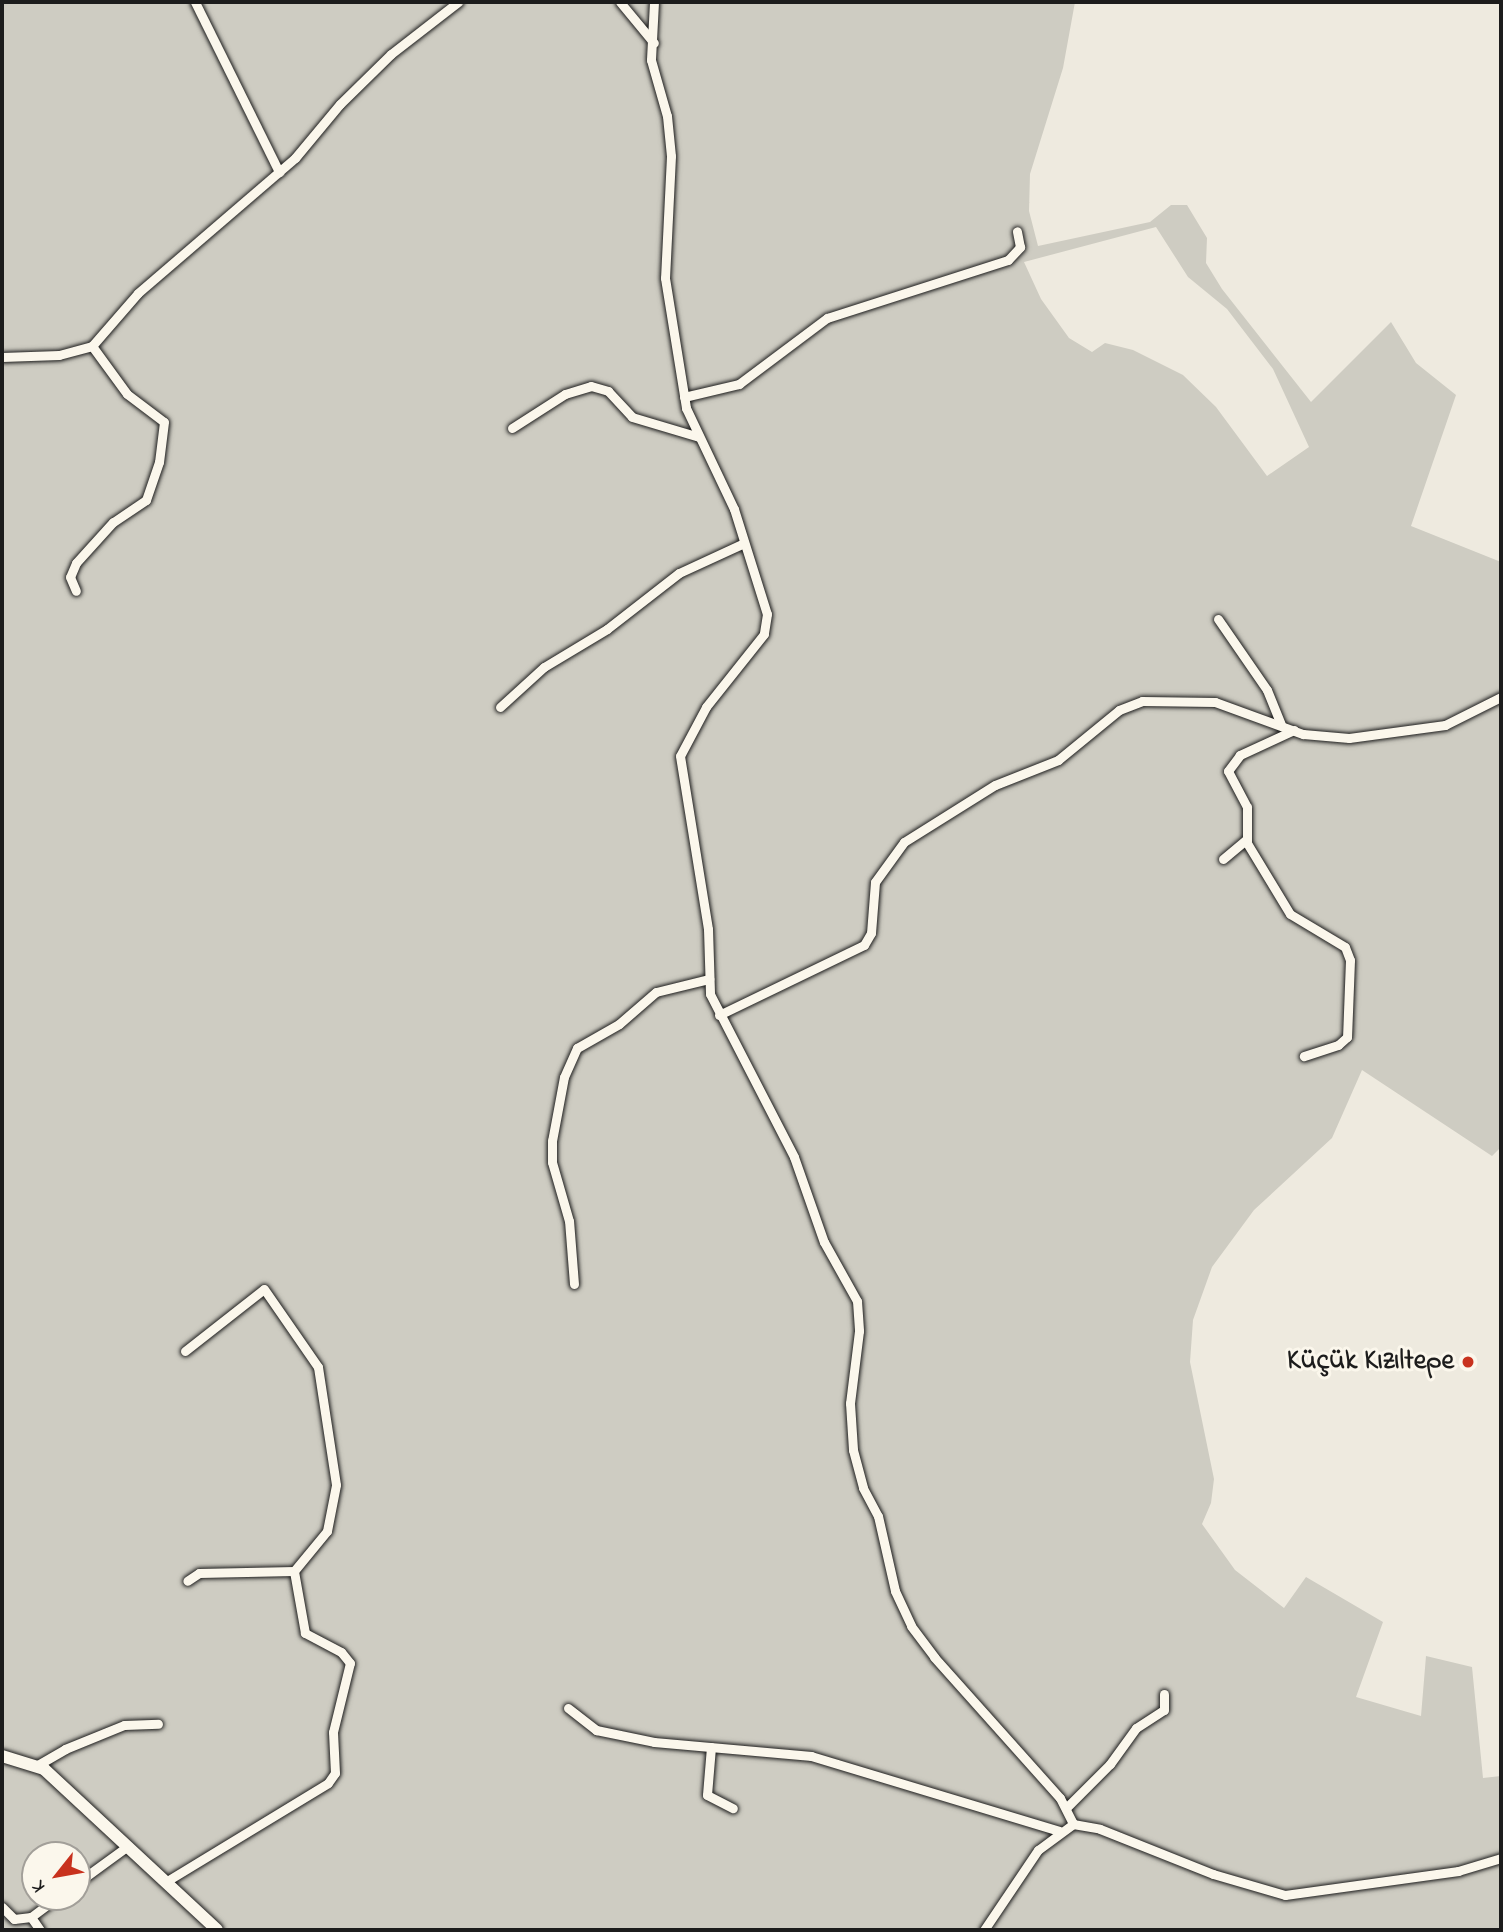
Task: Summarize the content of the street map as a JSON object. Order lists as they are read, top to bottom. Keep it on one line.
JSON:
{"places":["Küçük Kızıltepe"],"north":"bottom left"}
